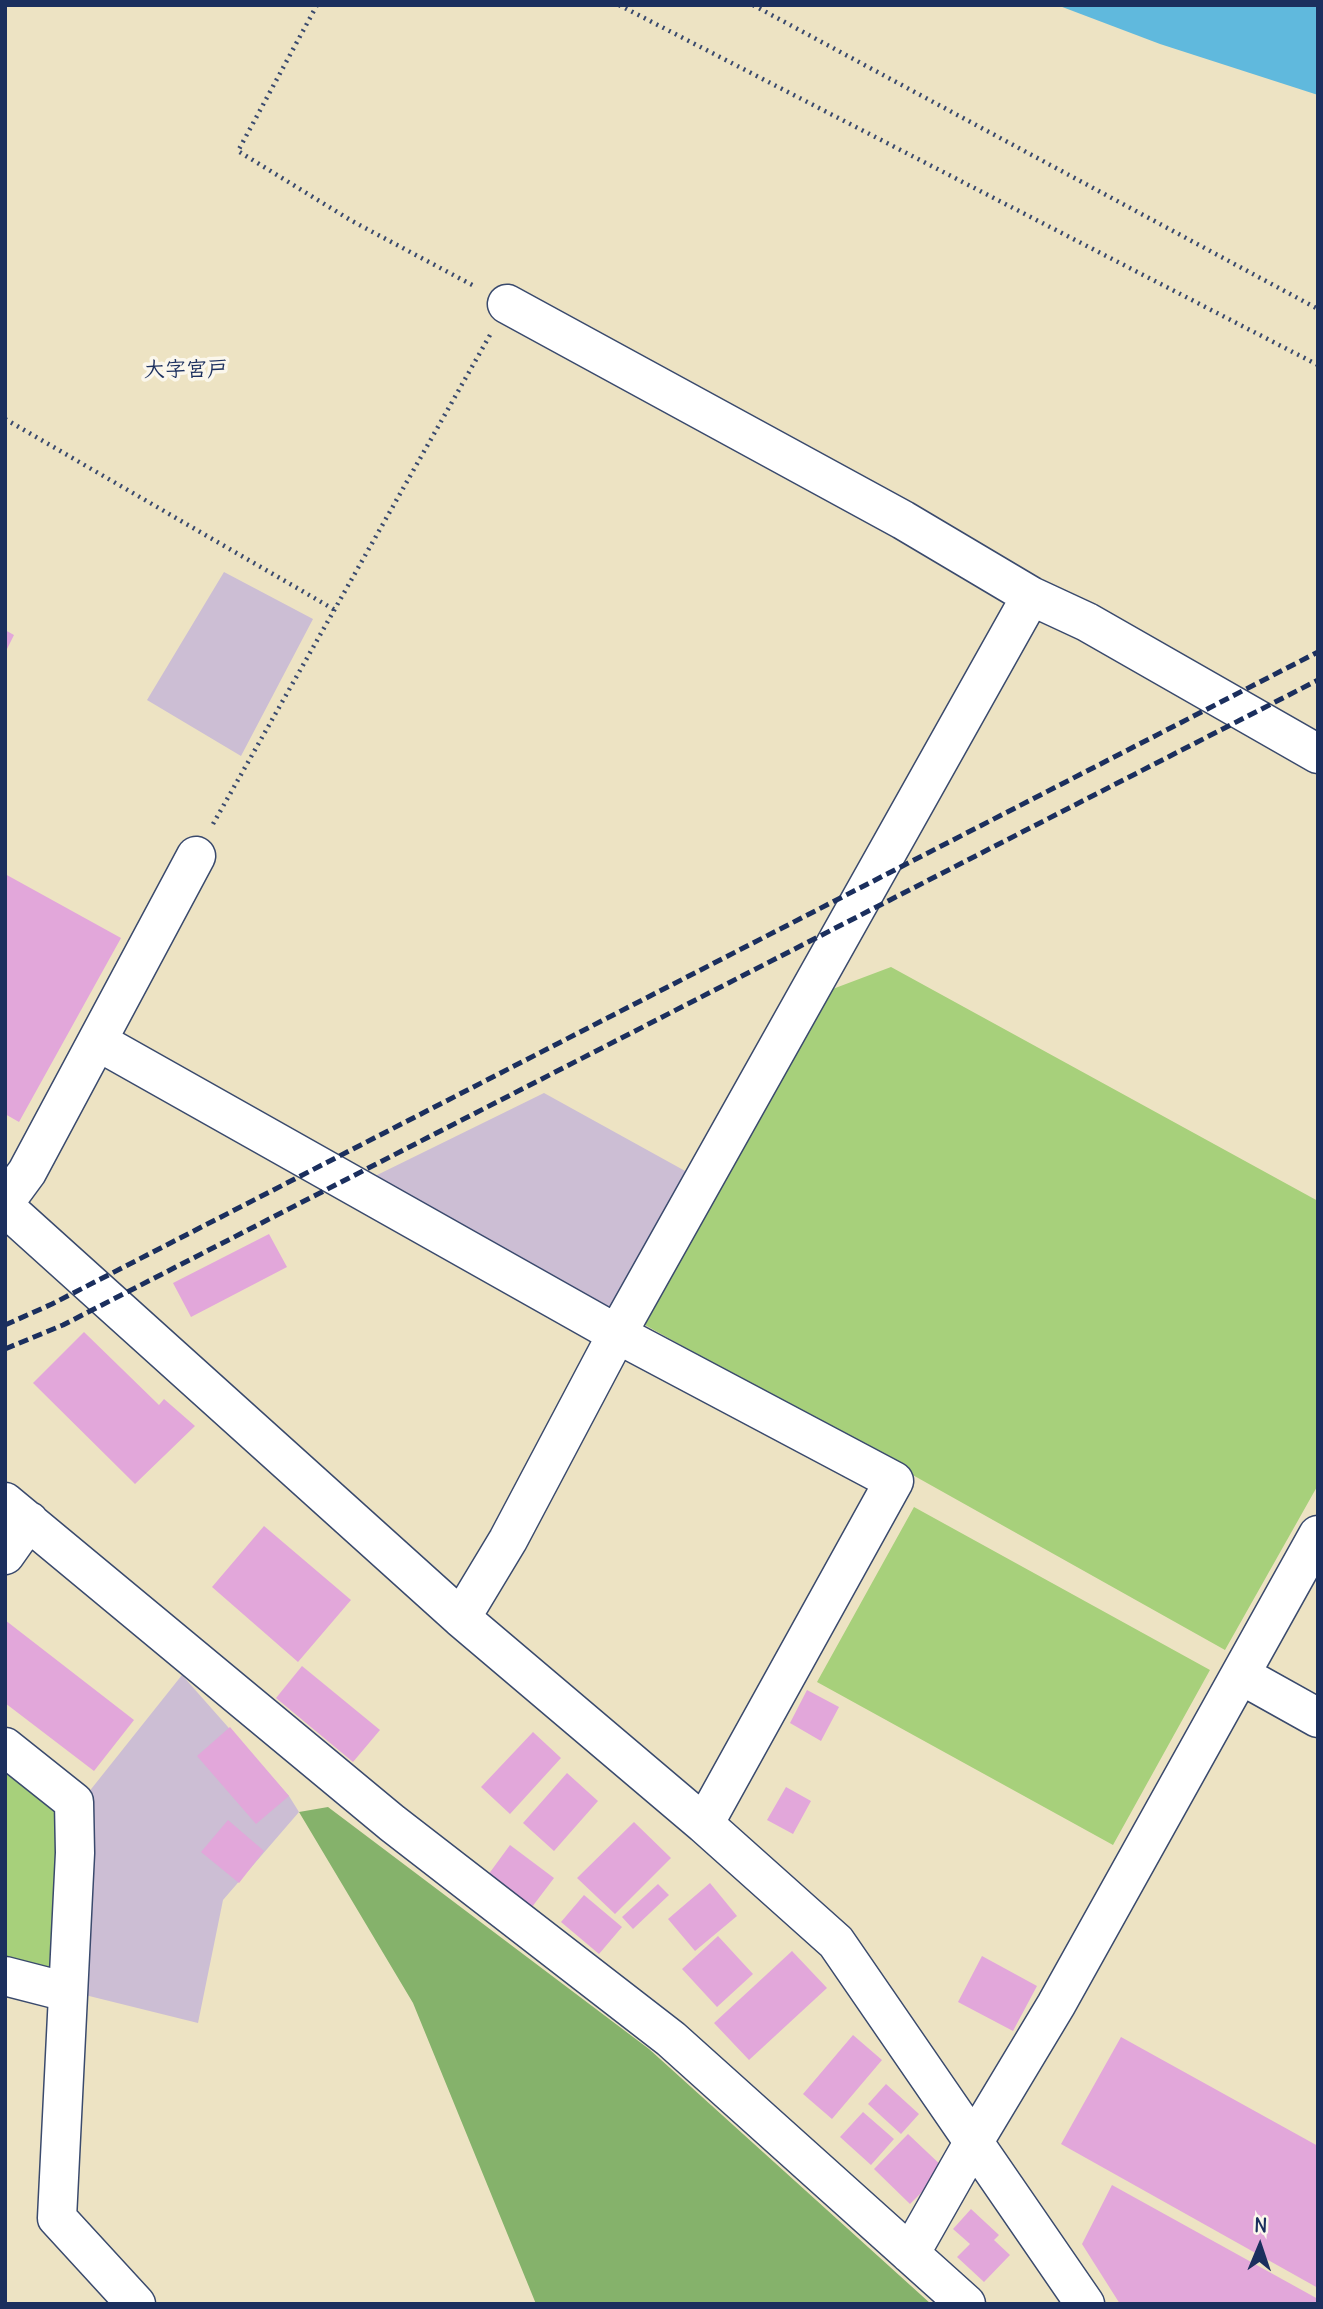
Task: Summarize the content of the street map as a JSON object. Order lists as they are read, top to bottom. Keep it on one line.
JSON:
{"districts":["大字宮戸"],"north":"top"}
